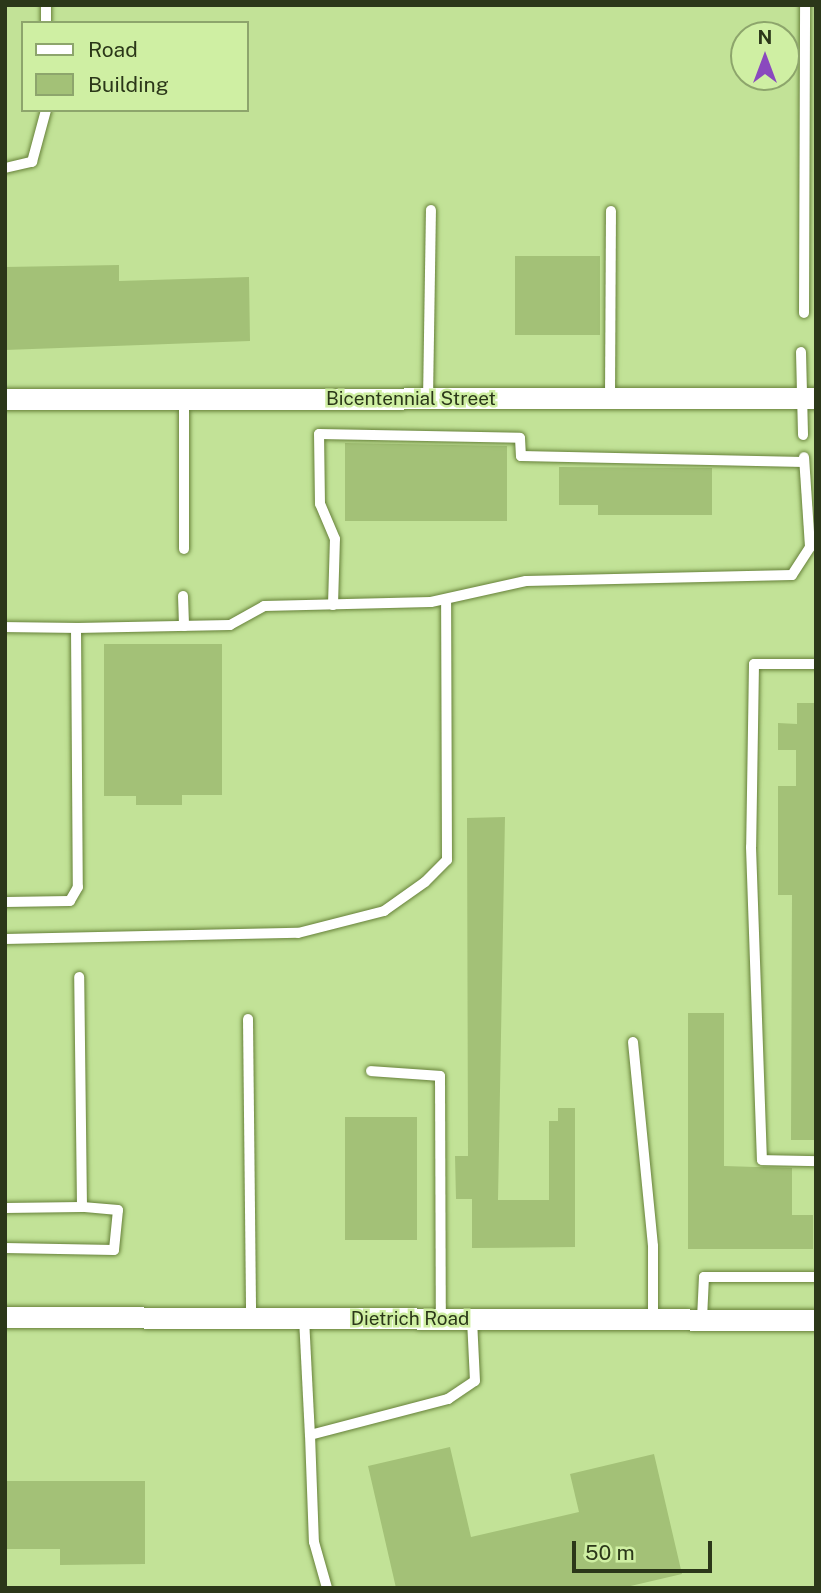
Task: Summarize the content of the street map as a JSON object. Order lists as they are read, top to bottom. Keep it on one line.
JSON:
{"streets":{"street":["Bicentennial Street","Dietrich Road"]},"legend":["Road","Building"],"scale_bar":"50 m","north":"top"}
